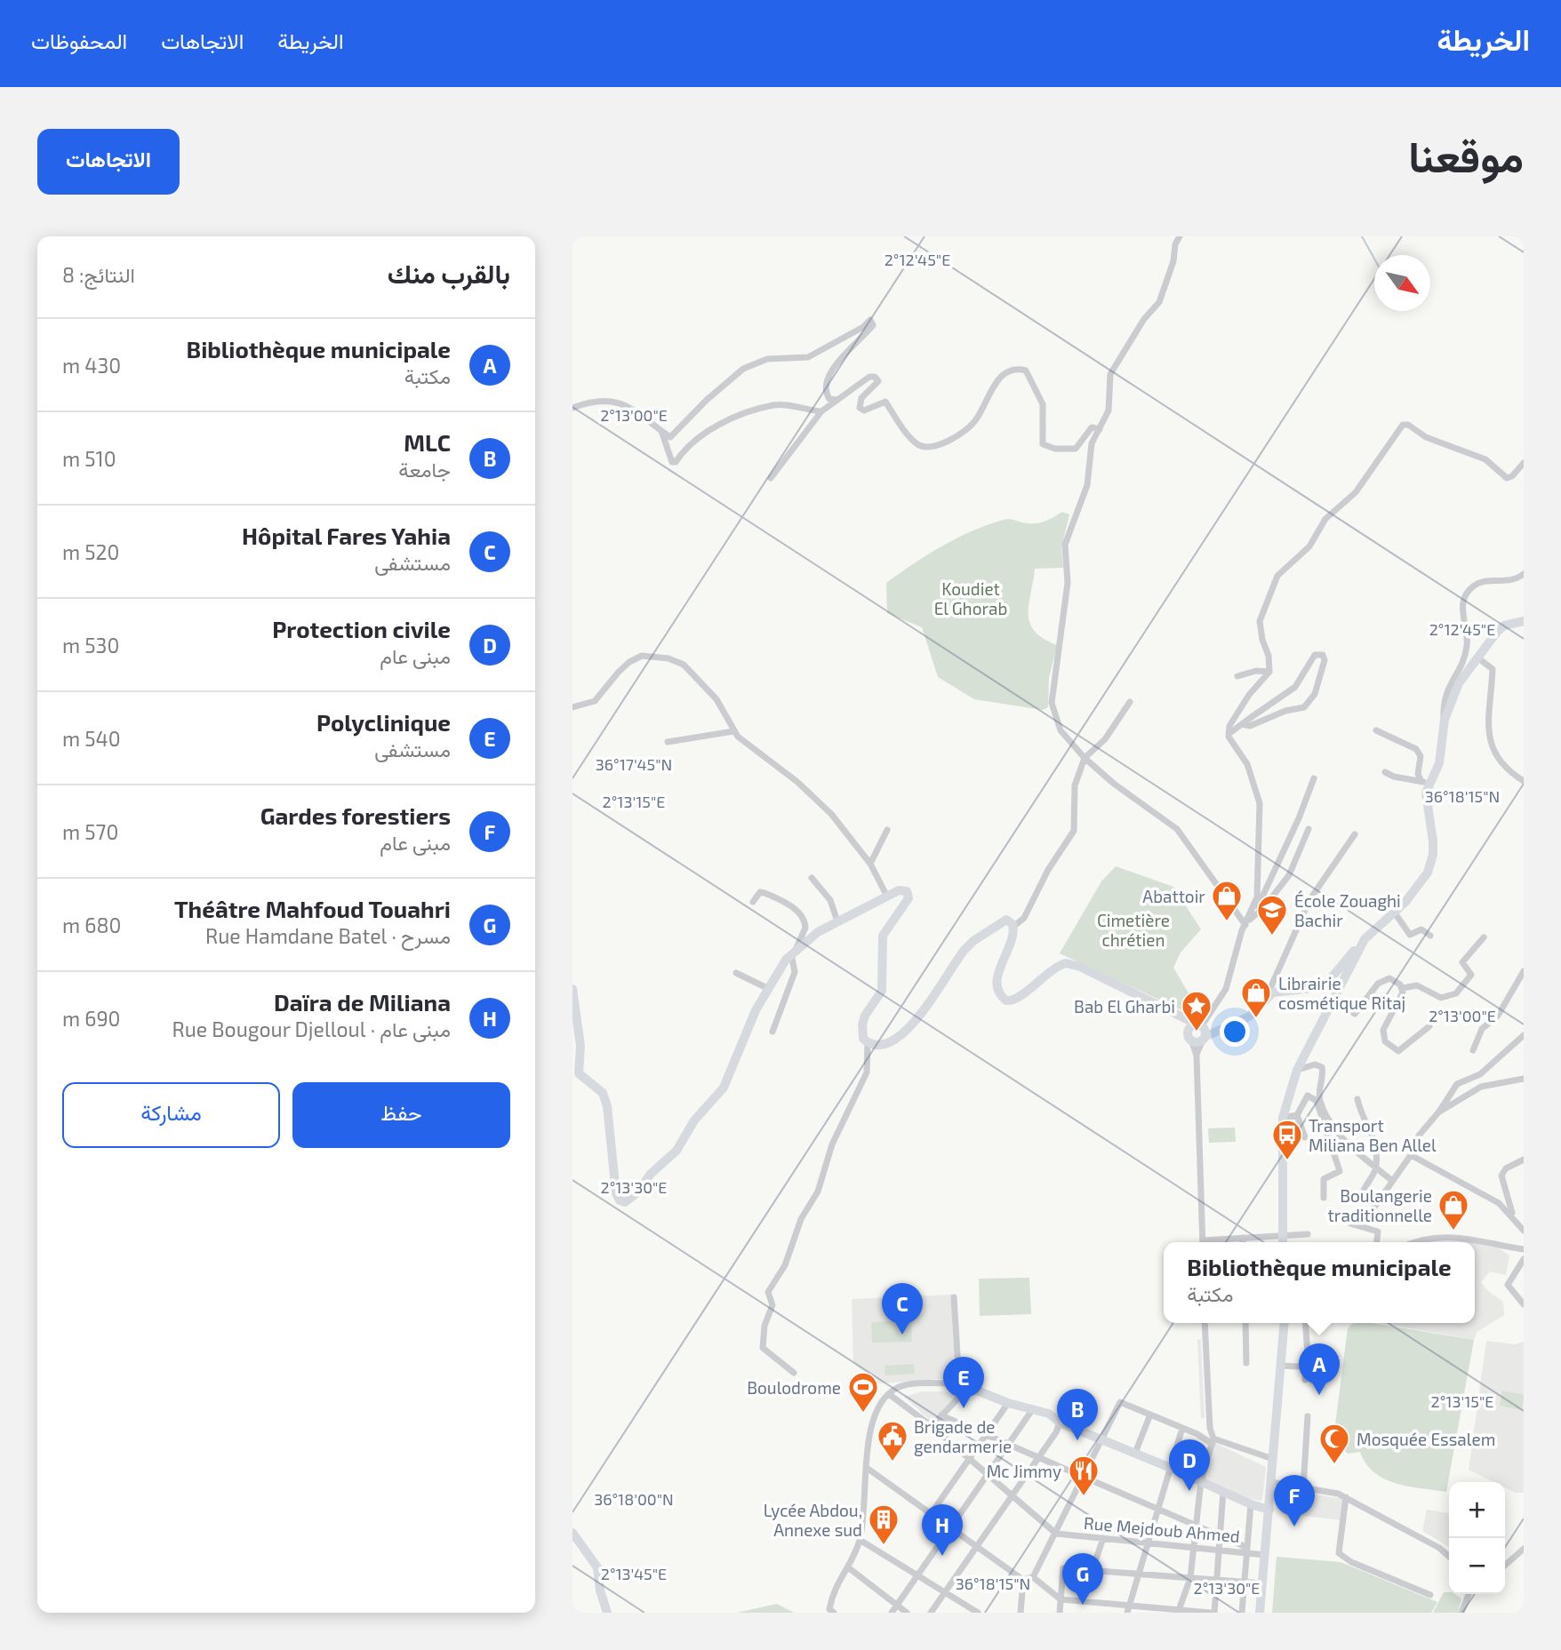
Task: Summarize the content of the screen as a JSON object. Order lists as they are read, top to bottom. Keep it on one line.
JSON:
{"streets":{"street":["Rue Mejdoub Ahmed"]},"parks":["Koudiet El Ghorab","Cimetière chrétien"],"places":{"shop":["Abattoir","Librairie cosmétique Ritaj","Boulangerie traditionnelle"],"school or university":["École Zouaghi Bachir"],"place":["Bab El Gharbi"],"bus stop":["Transport Miliana Ben Allel"],"sports":["Boulodrome"],"public building":["Brigade de gendarmerie"],"mosque":["Mosquée Essalem"],"restaurant":["Mc Jimmy"],"building":["Lycée Abdou, Annexe sud"]},"north":"bottom right","page":{"header":"الخريطة","nav":["الخريطة","الاتجاهات","المحفوظات"],"title":"موقعنا","buttons":["الاتجاهات",["حفظ","مشاركة"]],"heading":["بالقرب منك","النتائج: 8"],"list":[{"mark":"A","name":"Bibliothèque municipale","note":"مكتبة","value":"430 m"},{"mark":"B","name":"MLC","note":"جامعة","value":"510 m"},{"mark":"C","name":"Hôpital Fares Yahia","note":"مستشفى","value":"520 m"},{"mark":"D","name":"Protection civile","note":"مبنى عام","value":"530 m"},{"mark":"E","name":"Polyclinique","note":"مستشفى","value":"540 m"},{"mark":"F","name":"Gardes forestiers","note":"مبنى عام","value":"570 m"},{"mark":"G","name":"Théâtre Mahfoud Touahri","note":"مسرح · Rue Hamdane Batel","value":"680 m"},{"mark":"H","name":"Daïra de Miliana","note":"مبنى عام · Rue Bougour Djelloul","value":"690 m"}],"popup":["Bibliothèque municipale","مكتبة"],"pins":["C","A","E","B","D","F","H","G"],"map_buttons":["+","−"]},"coordinates":["2°12'45\"E","2°13'00\"E","36°17'45\"N","36°18'15\"N","2°13'15\"E","2°13'30\"E","36°18'00\"N","2°13'45\"E"]}
